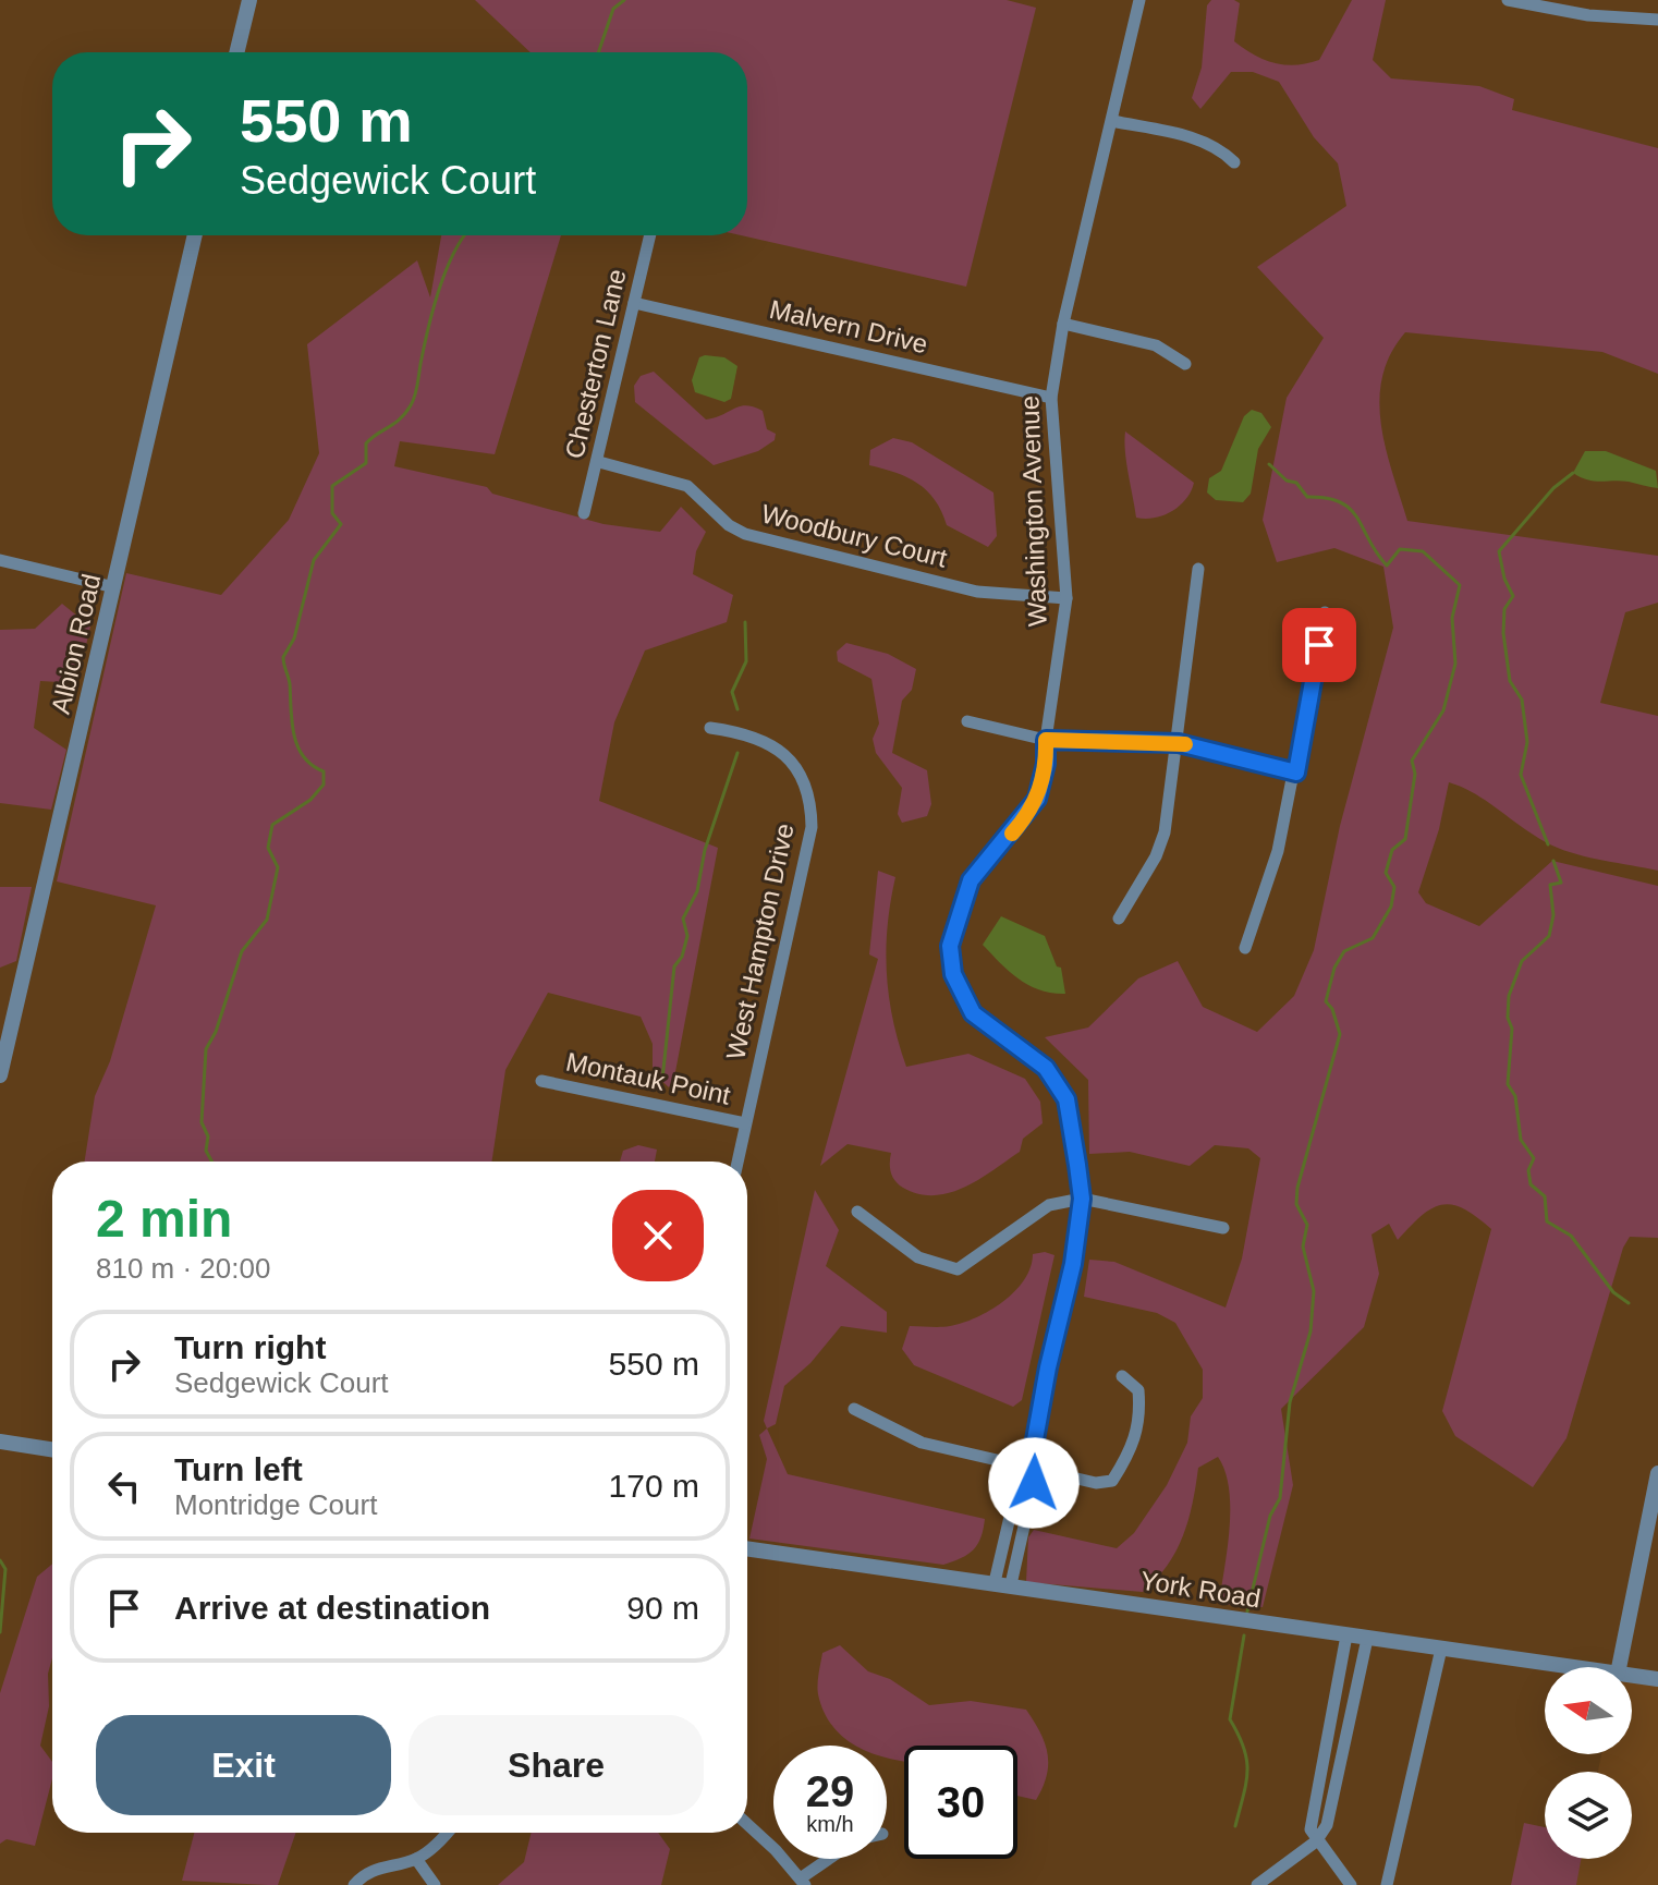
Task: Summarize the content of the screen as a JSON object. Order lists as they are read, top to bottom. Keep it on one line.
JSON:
{"streets":{"street":["Malvern Drive","Chesterton Lane","Washington Avenue","Woodbury Court","Albion Road","West Hampton Drive","Montauk Point","York Road"]},"crossings":[["Malvern Drive","Chesterton Lane"],["Malvern Drive","Washington Avenue"],["Chesterton Lane","Woodbury Court"],["Washington Avenue","Woodbury Court"],["Washington Avenue","York Road"],["West Hampton Drive","Montauk Point"]],"north":"left","page":{"turn":["550 m","Sedgewick Court"],"heading":["2 min","810 m · 20:00"],"list":[{"name":"Turn right","note":"Sedgewick Court","value":"550 m"},{"name":"Turn left","note":"Montridge Court","value":"170 m"},{"name":"Arrive at destination","value":"90 m"}],"buttons":["Exit","Share"],"speed":"29 km/h","limit":"30"}}
